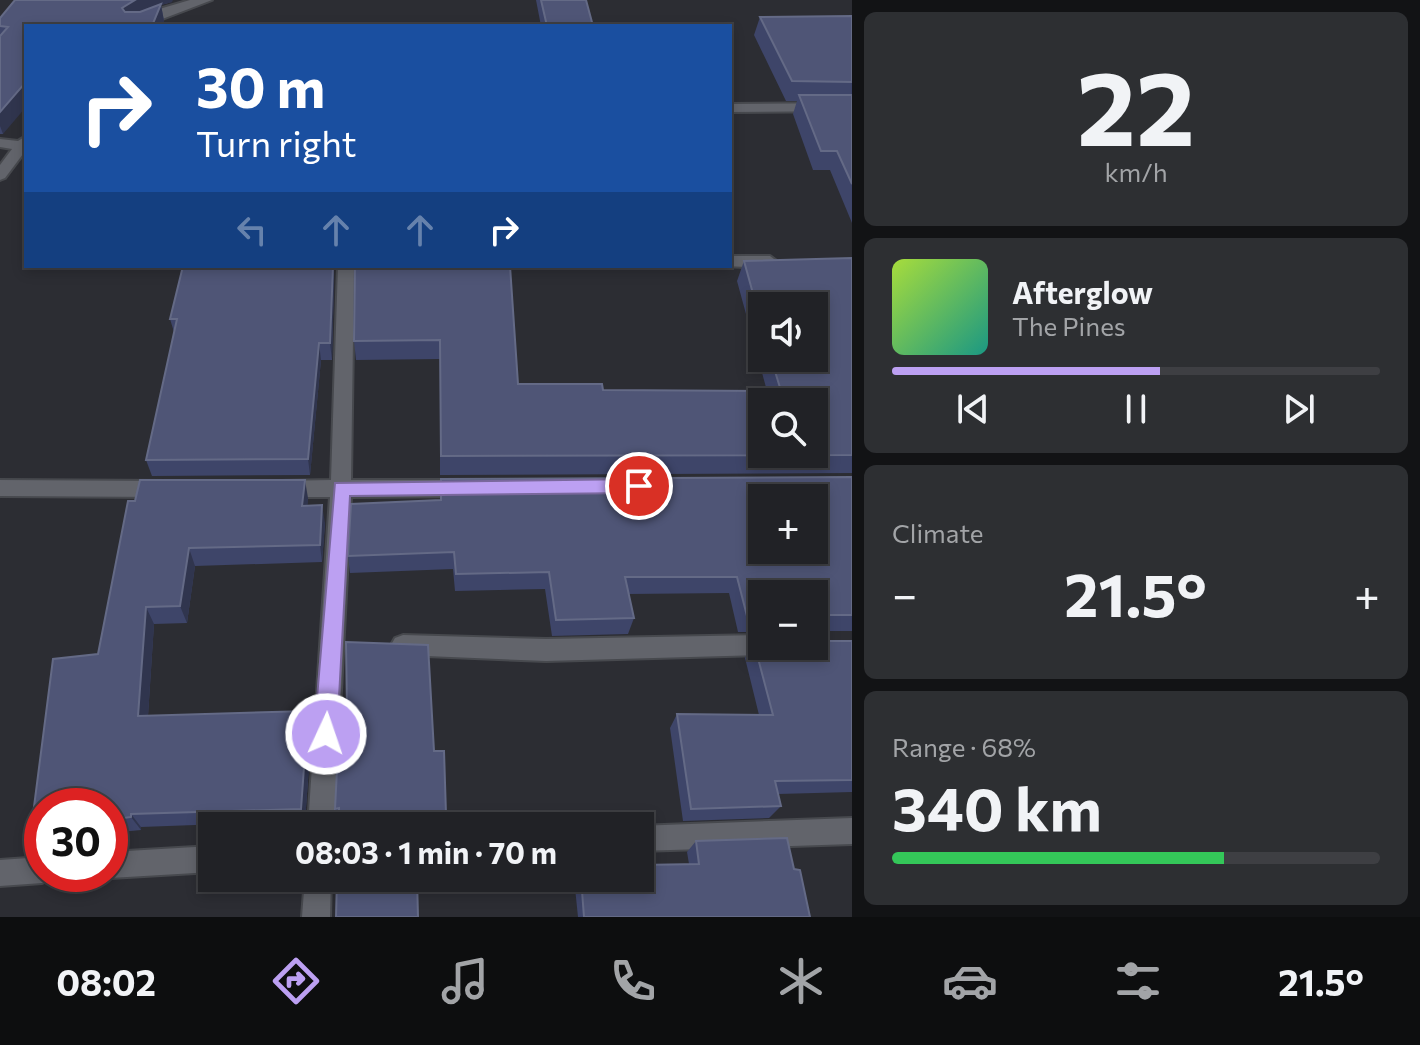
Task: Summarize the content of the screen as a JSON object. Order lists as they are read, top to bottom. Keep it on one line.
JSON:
{"page":{"tile":[["22","km/h"],"Climate",["Range · 68%","340 km"]],"turn":["30 m","Turn right"],"song":["Afterglow","The Pines"],"map_buttons":["+","−"],"heat":["−","21.5°","+"],"limit":"30","trip":"08:03 · 1 min · 70 m","tabs":["08:02","21.5°"]}}
